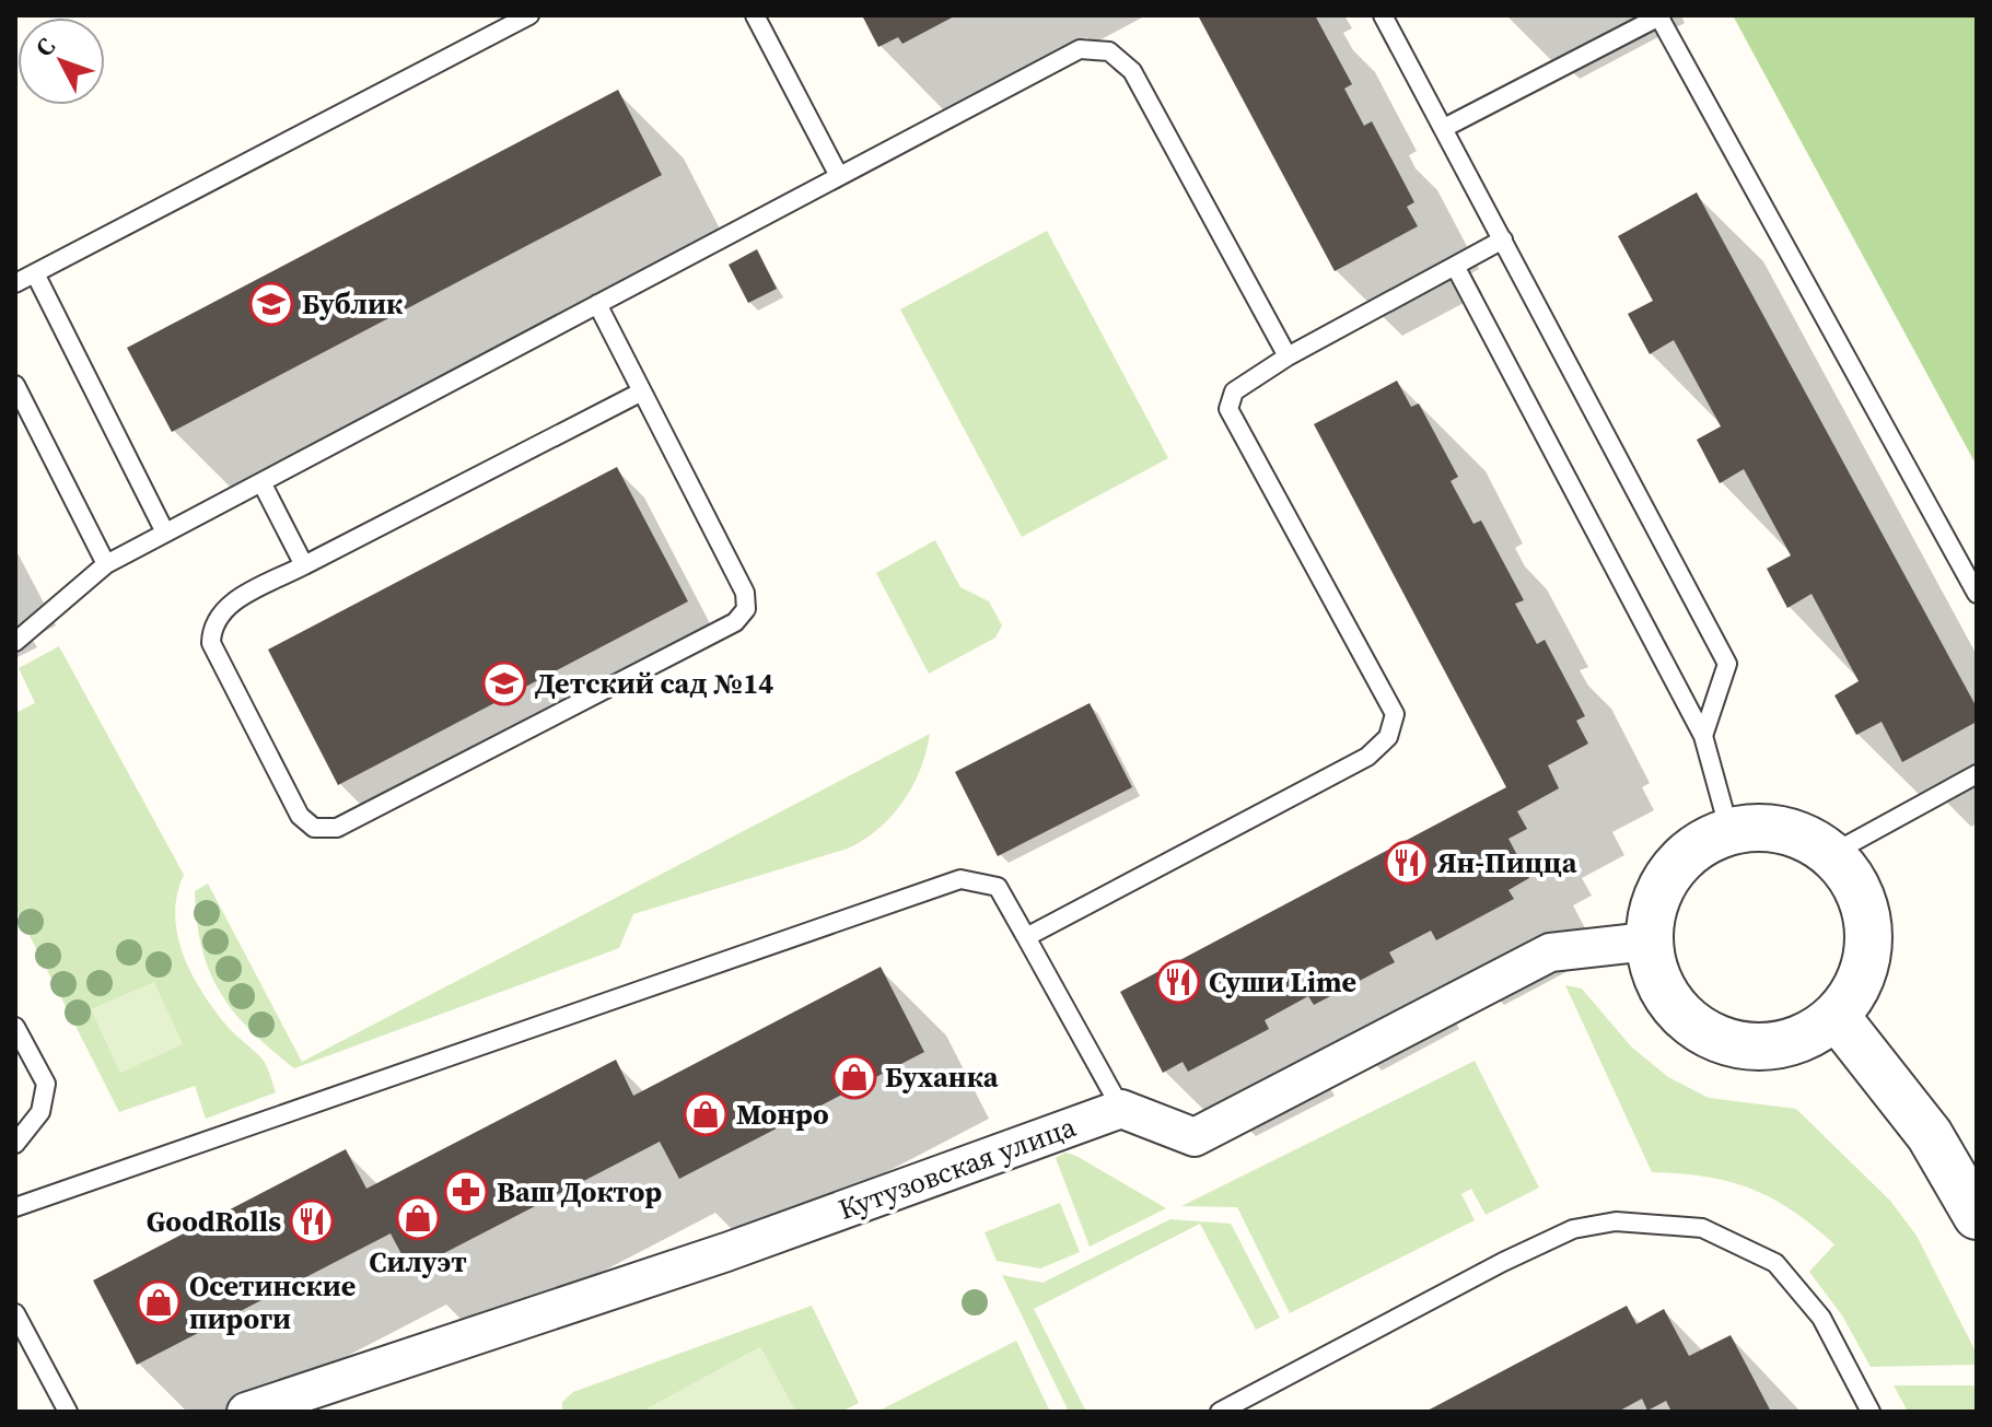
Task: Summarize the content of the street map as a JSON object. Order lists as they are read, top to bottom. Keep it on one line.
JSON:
{"streets":{"street":["Кутузовская улица"]},"places":{"school or university":["Бублик","Детский сад №14"],"restaurant":["Ян-Пицца","Суши Lime","GoodRolls"],"shop":["Буханка","Монро","Силуэт","Осетинские пироги"],"pharmacy":["Ваш Доктор"]},"north":"top left"}
